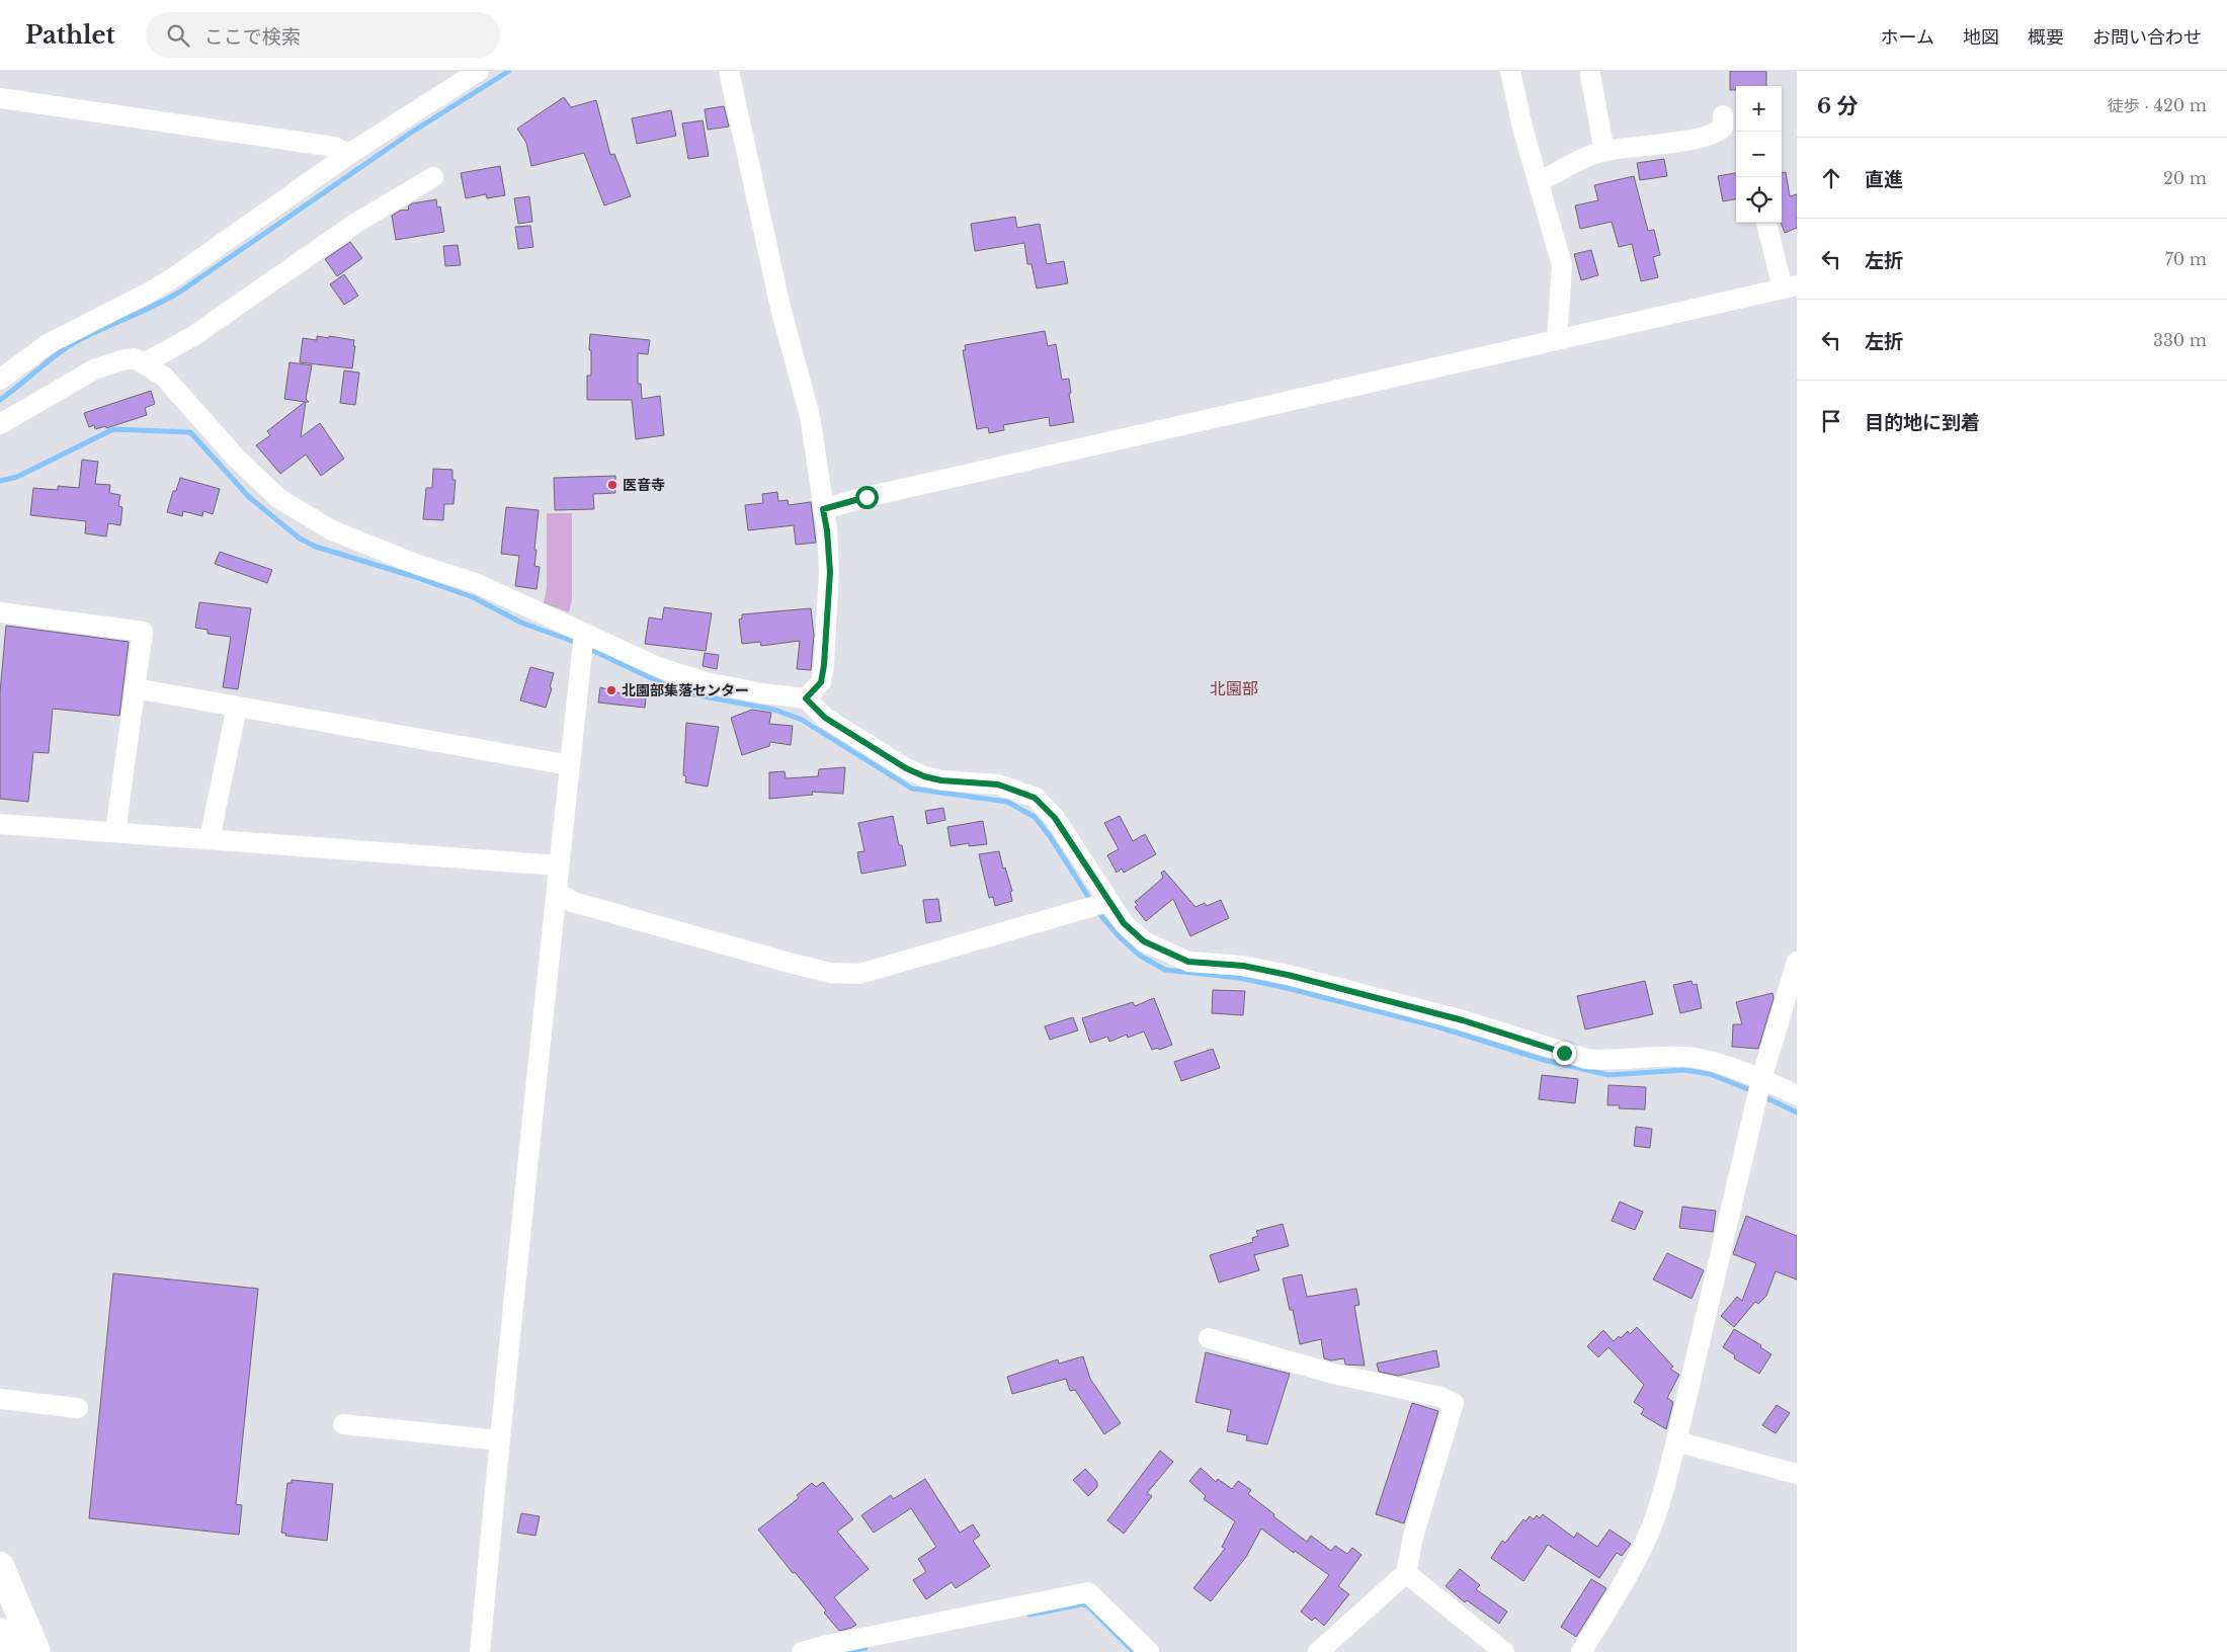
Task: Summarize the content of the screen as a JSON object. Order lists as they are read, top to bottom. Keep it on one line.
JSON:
{"districts":["北園部"],"places":["医音寺","北園部集落センター"],"page":{"header":"Pathlet","search":"ここで検索","nav":["ホーム","地図","概要","お問い合わせ"],"heading":["6 分","徒歩 · 420 m"],"map_buttons":["+","−"],"list":[["直進","20 m"],["左折","70 m"],["左折","330 m"],"目的地に到着"]}}
